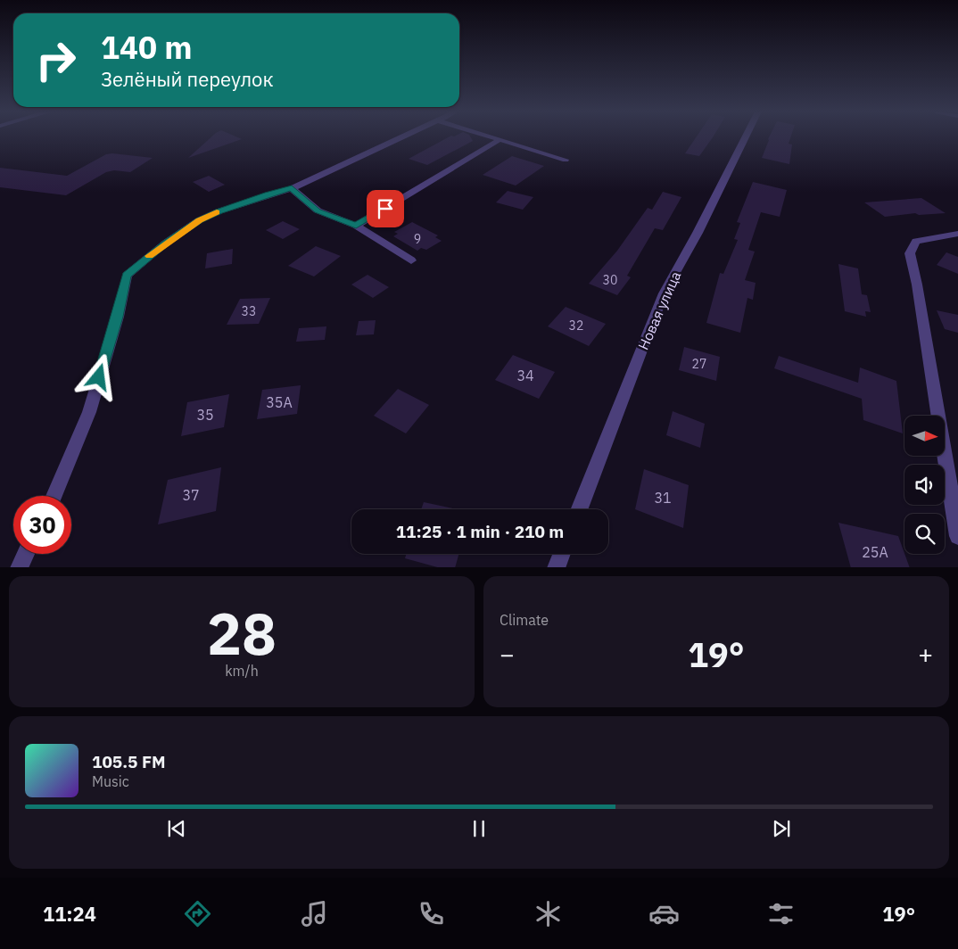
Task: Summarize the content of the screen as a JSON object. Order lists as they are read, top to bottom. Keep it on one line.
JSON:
{"streets":{"street":["Новая улица"]},"house_numbers":["9","30","33","32","27","34","35А","35","37","31","25А"],"north":"right","page":{"turn":["140 m","Зелёный переулок"],"limit":"30","trip":"11:25 · 1 min · 210 m","tile":[["28","km/h"],"Climate"],"heat":["−","19°","+"],"song":["105.5 FM","Music"],"tabs":["11:24","19°"]}}
